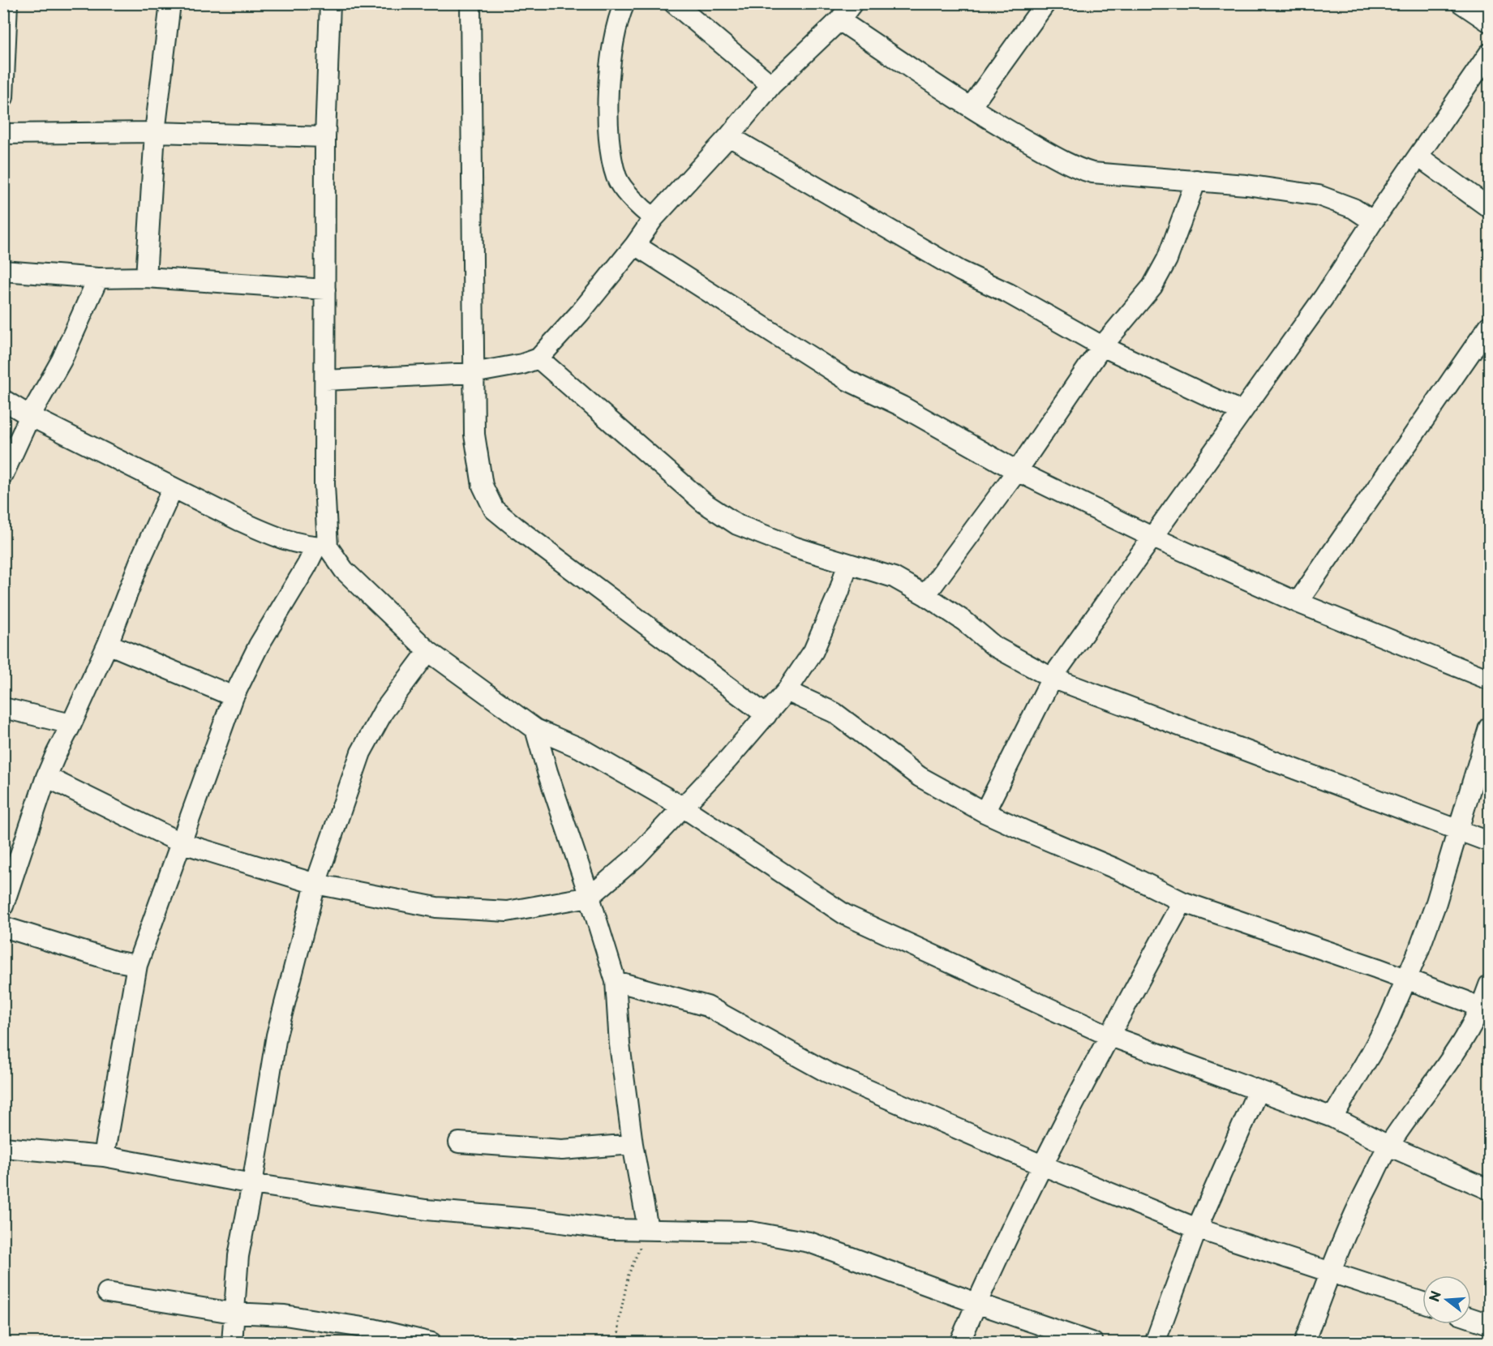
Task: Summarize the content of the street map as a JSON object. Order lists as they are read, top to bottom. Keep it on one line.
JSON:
{"north":"left"}
